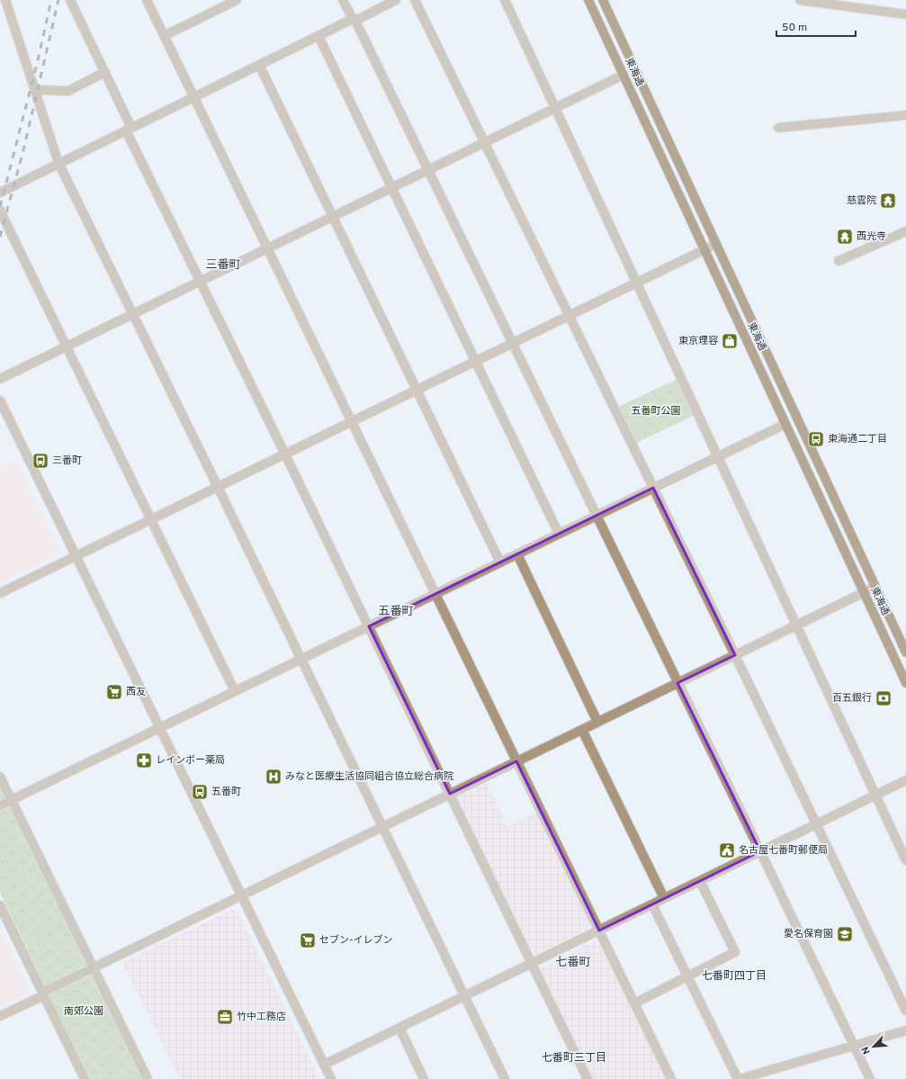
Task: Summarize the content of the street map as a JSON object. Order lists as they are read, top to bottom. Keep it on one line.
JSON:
{"streets":{"main road":["東海通"]},"districts":["三番町","五番町","七番町","七番町四丁目","七番町三丁目"],"parks":["五番町公園","南郊公園"],"places":{"temple":["慈雲院","西光寺"],"shop":["東京理容"],"bus stop":["東海通二丁目","三番町","五番町"],"supermarket":["西友","セブン-イレブン"],"bank":["百五銀行"],"pharmacy":["レインボー薬局"],"hospital":["みなと医療生活協同組合協立総合病院"],"public building":["名古屋七番町郵便局"],"school or university":["愛名保育園"],"office":["竹中工務店"]},"scale_bar":"50 m","north":"bottom left"}
